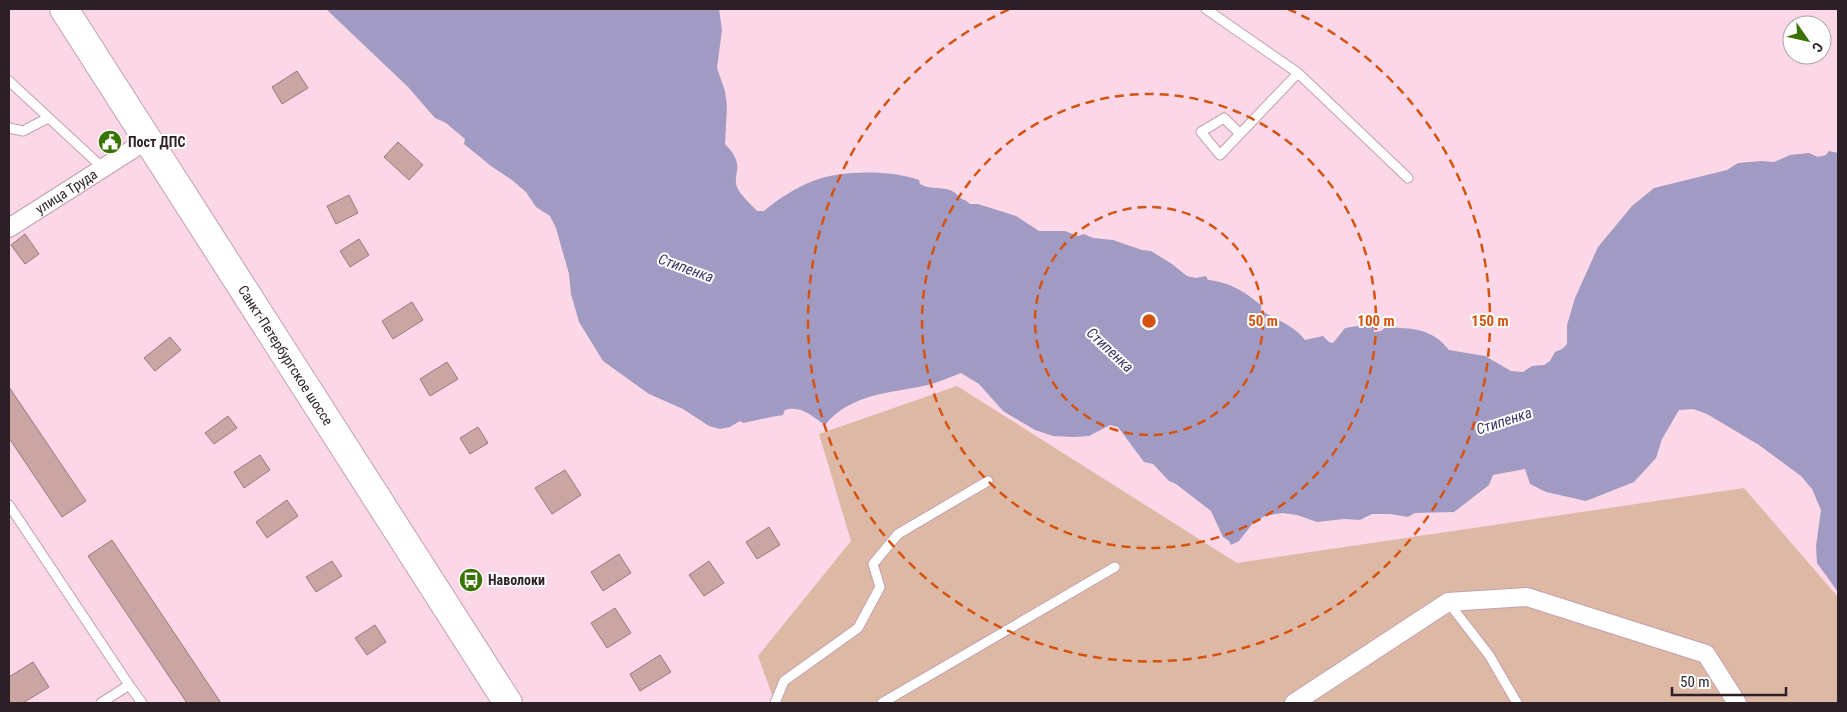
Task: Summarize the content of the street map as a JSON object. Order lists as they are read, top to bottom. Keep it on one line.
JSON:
{"streets":{"main road":["Санкт-Петербургское шоссе"],"street":["улица Труда"]},"crossings":[["улица Труда","Санкт-Петербургское шоссе"]],"water":["Стипенка"],"places":{"public building":["Пост ДПС"],"bus stop":["Наволоки"]},"scale_bar":"50 m","north":"bottom right","rings":["50 m","100 m","150 m"]}
